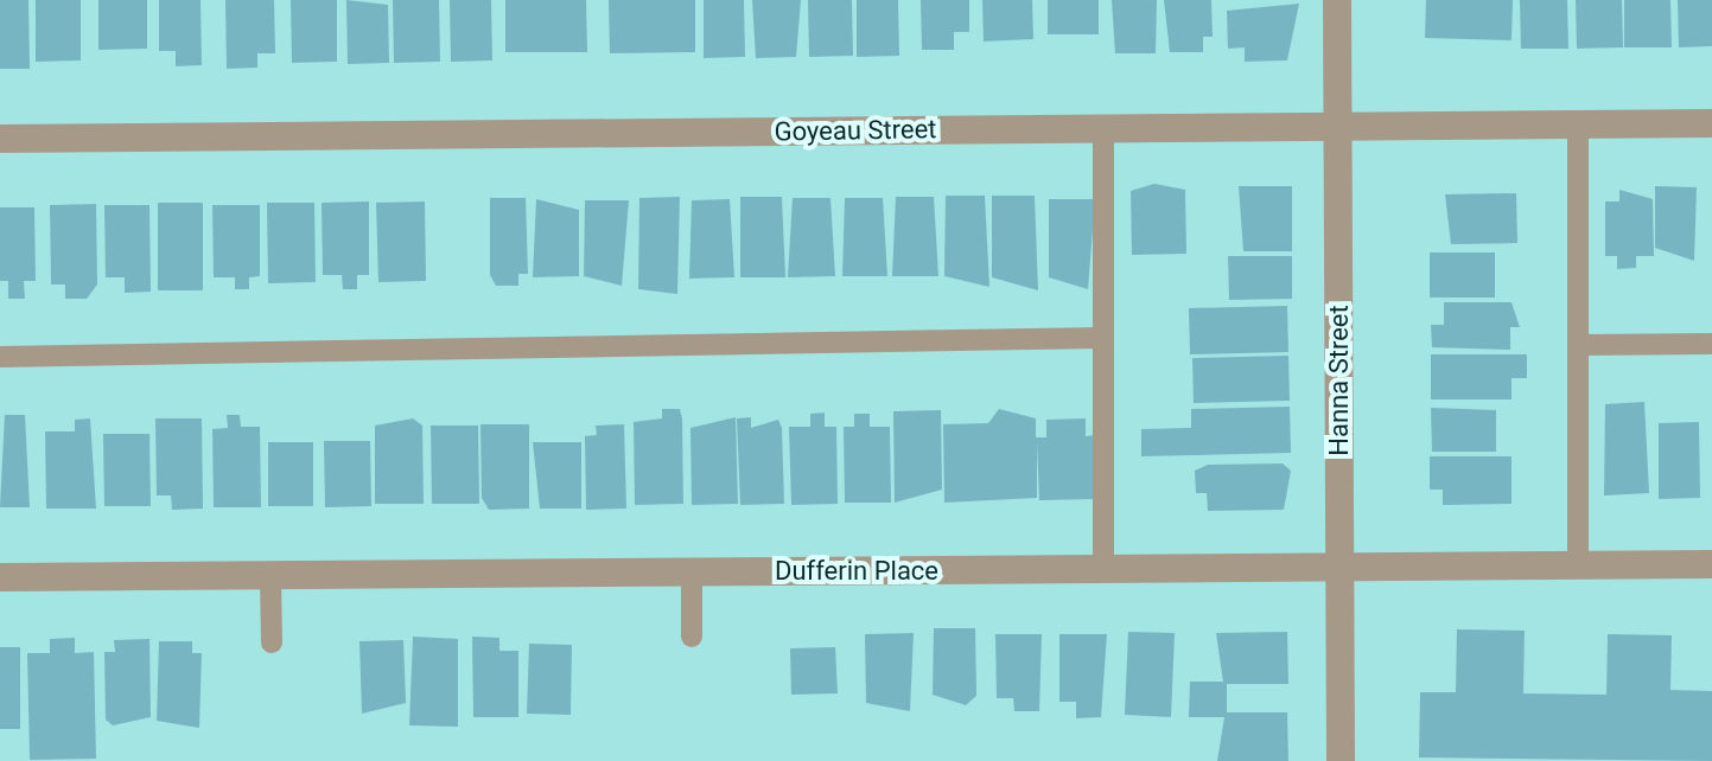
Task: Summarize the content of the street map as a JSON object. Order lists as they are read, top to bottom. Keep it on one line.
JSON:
{"streets":{"street":["Goyeau Street","Hanna Street","Dufferin Place"]},"crossings":[["Goyeau Street","Hanna Street"],["Hanna Street","Dufferin Place"]]}
